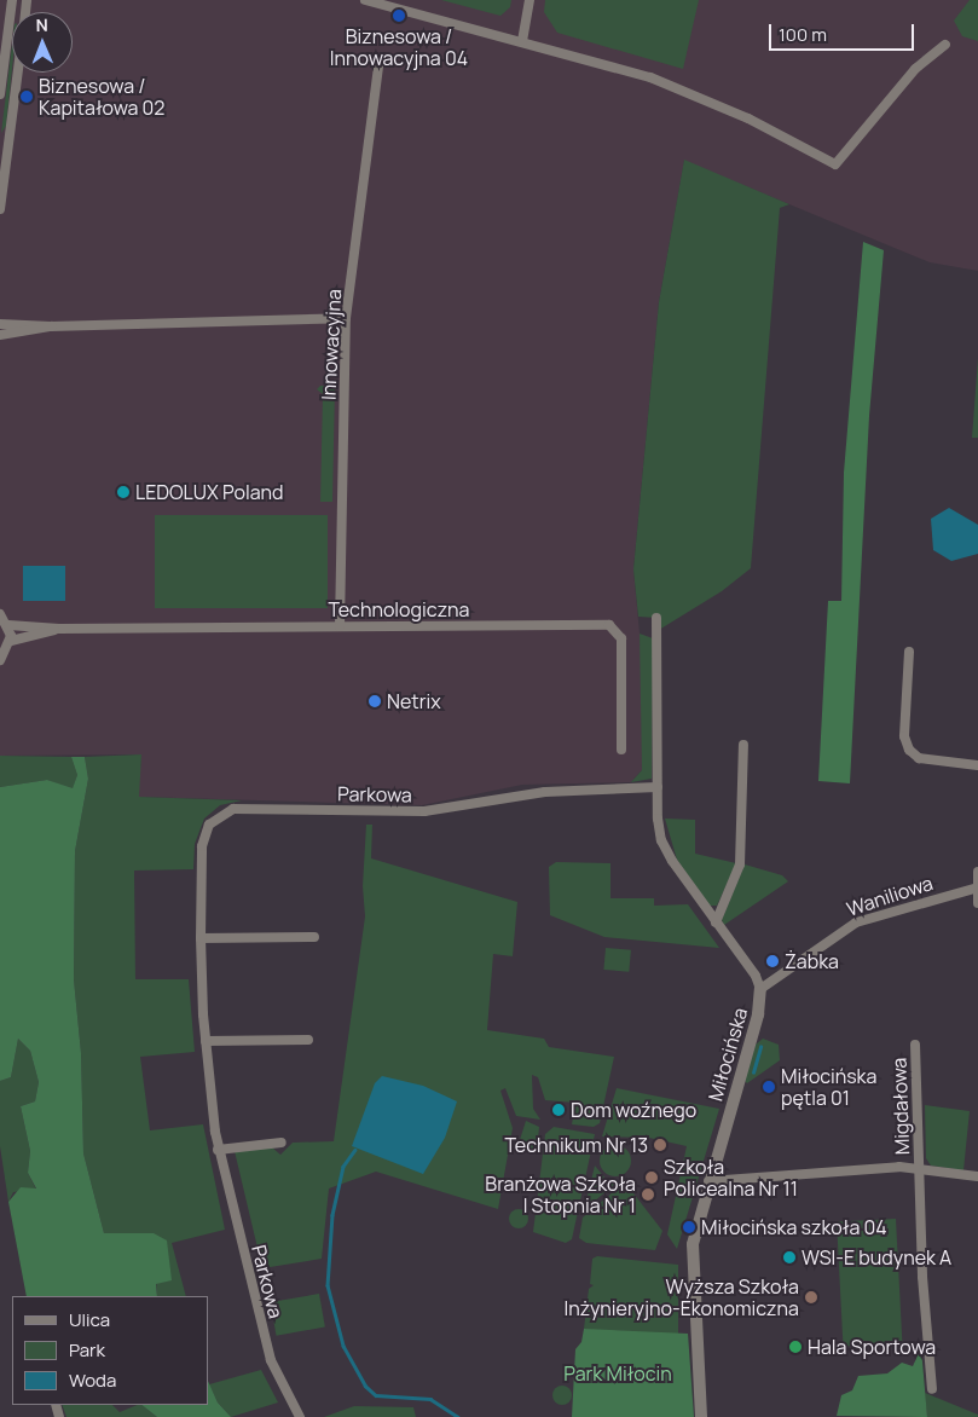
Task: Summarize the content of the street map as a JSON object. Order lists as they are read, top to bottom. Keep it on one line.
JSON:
{"streets":{"street":["Innowacyjna","Technologiczna","Parkowa","Waniliowa","Miłocińska","Migdałowa"]},"crossings":[["Innowacyjna","Technologiczna"],["Parkowa","Miłocińska"],["Waniliowa","Miłocińska"],["Miłocińska","Migdałowa"]],"parks":["Park Miłocin"],"places":["Biznesowa / Innowacyjna 04","Biznesowa / Kapitałowa 02","LEDOLUX Poland","Netrix","Żabka","Miłocińska pętla 01","Dom woźnego","Technikum Nr 13","Szkoła Policealna Nr 11","Branżowa Szkoła I Stopnia Nr 1","Miłocińska szkoła 04","WSI-E budynek A","Wyższa Szkoła Inżynieryjno-Ekonomiczna","Hala Sportowa"],"legend":["Ulica","Park","Woda"],"scale_bar":"100 m","north":"top"}
